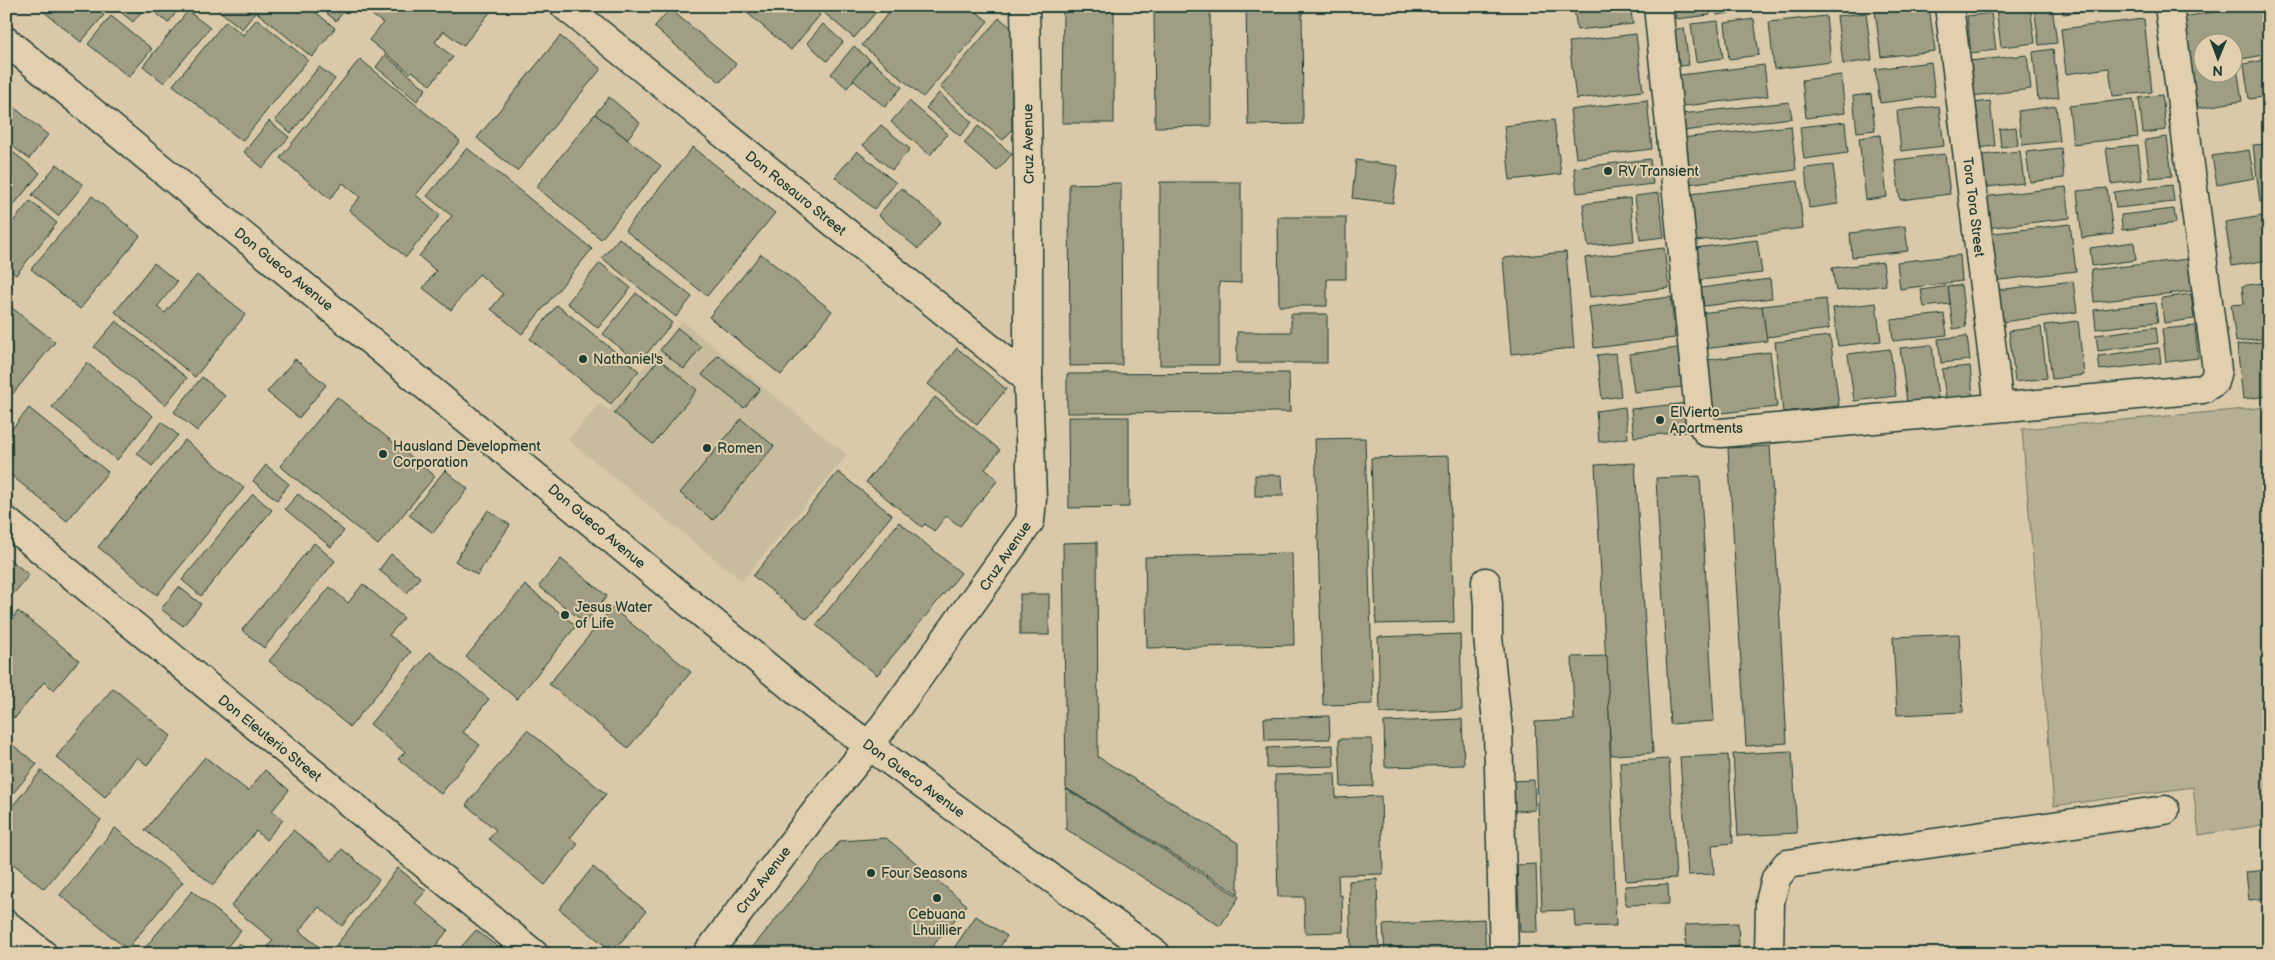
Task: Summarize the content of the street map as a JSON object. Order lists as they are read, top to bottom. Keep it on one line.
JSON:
{"streets":{"street":["Cruz Avenue","Don Rosauro Street","Tora Tora Street","Don Gueco Avenue","Don Eleuterio Street"]},"crossings":[["Cruz Avenue","Don Rosauro Street"],["Cruz Avenue","Don Gueco Avenue"]],"places":["RV Transient","Nathaniel's","ElVierto Apartments","Romen","Hausland Development Corporation","Jesus Water of Life","Four Seasons","Cebuana Lhuillier"],"north":"bottom"}
